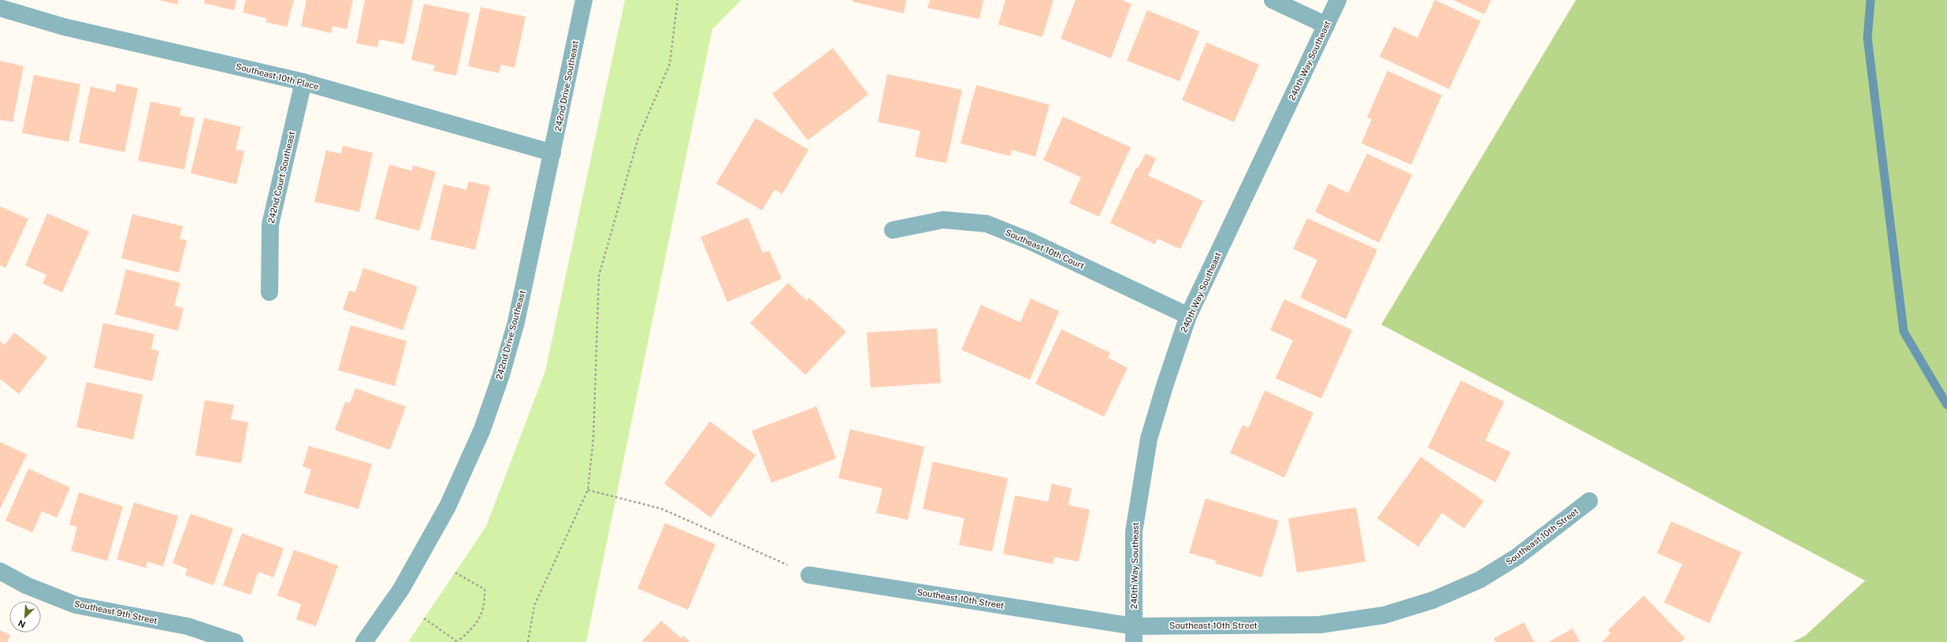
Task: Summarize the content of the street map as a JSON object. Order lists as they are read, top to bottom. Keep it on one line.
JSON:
{"streets":{"street":["240th Way Southeast","Southeast 10th Place","242nd Drive Southeast","242nd Court Southeast","Southeast 10th Court","Southeast 10th Street","Southeast 9th Street"]},"crossings":[["240th Way Southeast","Southeast 10th Court"],["240th Way Southeast","Southeast 10th Street"],["Southeast 10th Place","242nd Drive Southeast"],["Southeast 10th Place","242nd Court Southeast"]],"north":"bottom left"}
